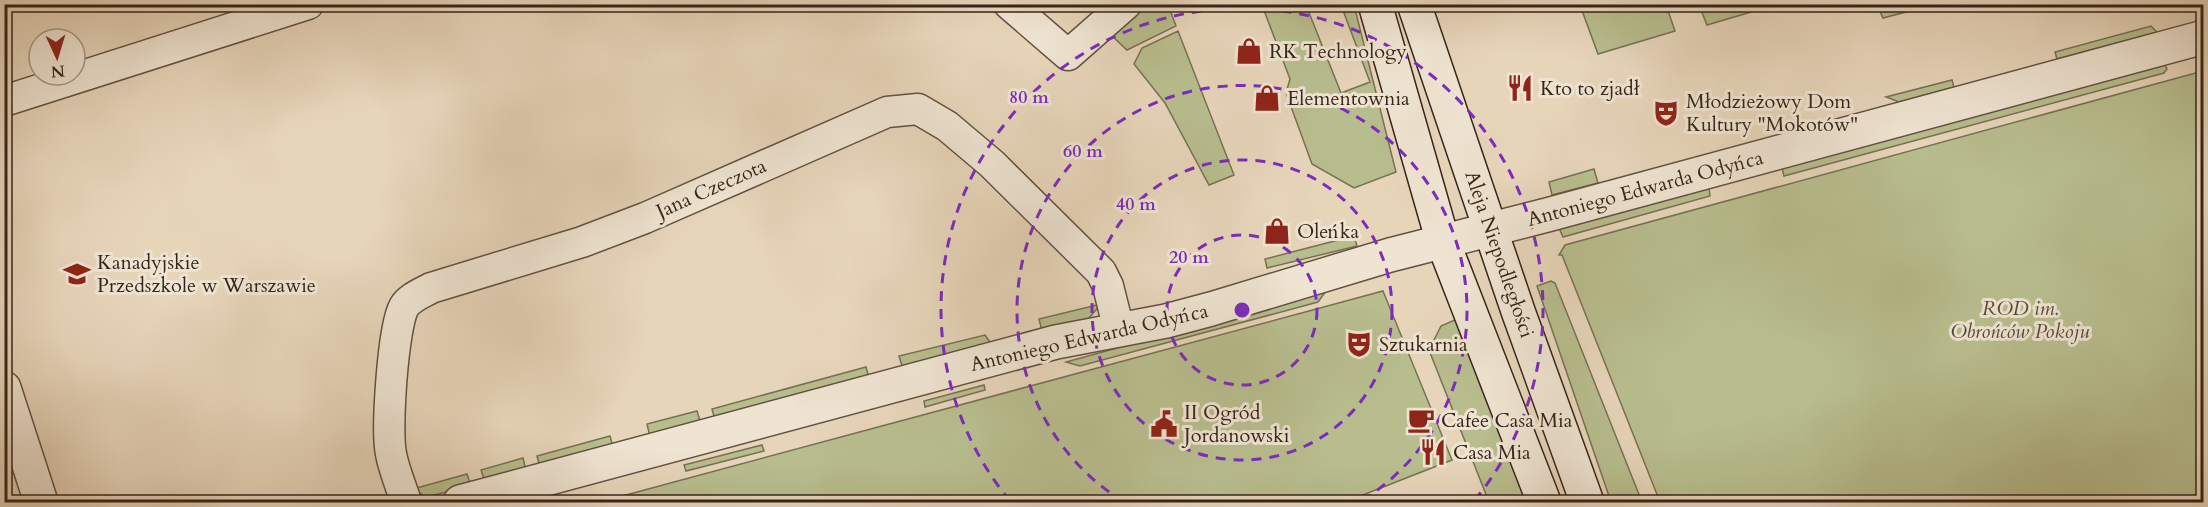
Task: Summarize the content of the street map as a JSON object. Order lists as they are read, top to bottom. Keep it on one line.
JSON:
{"streets":{"street":["Jana Czeczota","Antoniego Edwarda Odyńca","Aleja Niepodległości"]},"crossings":[["Jana Czeczota","Antoniego Edwarda Odyńca"],["Antoniego Edwarda Odyńca","Aleja Niepodległości"]],"parks":["ROD im. Obrońców Pokoju"],"places":{"shop":["RK Technology","Elementownia","Oleńka"],"restaurant":["Kto to zjadł","Casa Mia"],"theatre":["Młodzieżowy Dom Kultury \"Mokotów\"","Sztukarnia"],"school or university":["Kanadyjskie Przedszkole w Warszawie"],"cafe":["Cafee Casa Mia"],"public building":["II Ogród Jordanowski"]},"north":"bottom","rings":["80 m","60 m","40 m","20 m"]}
